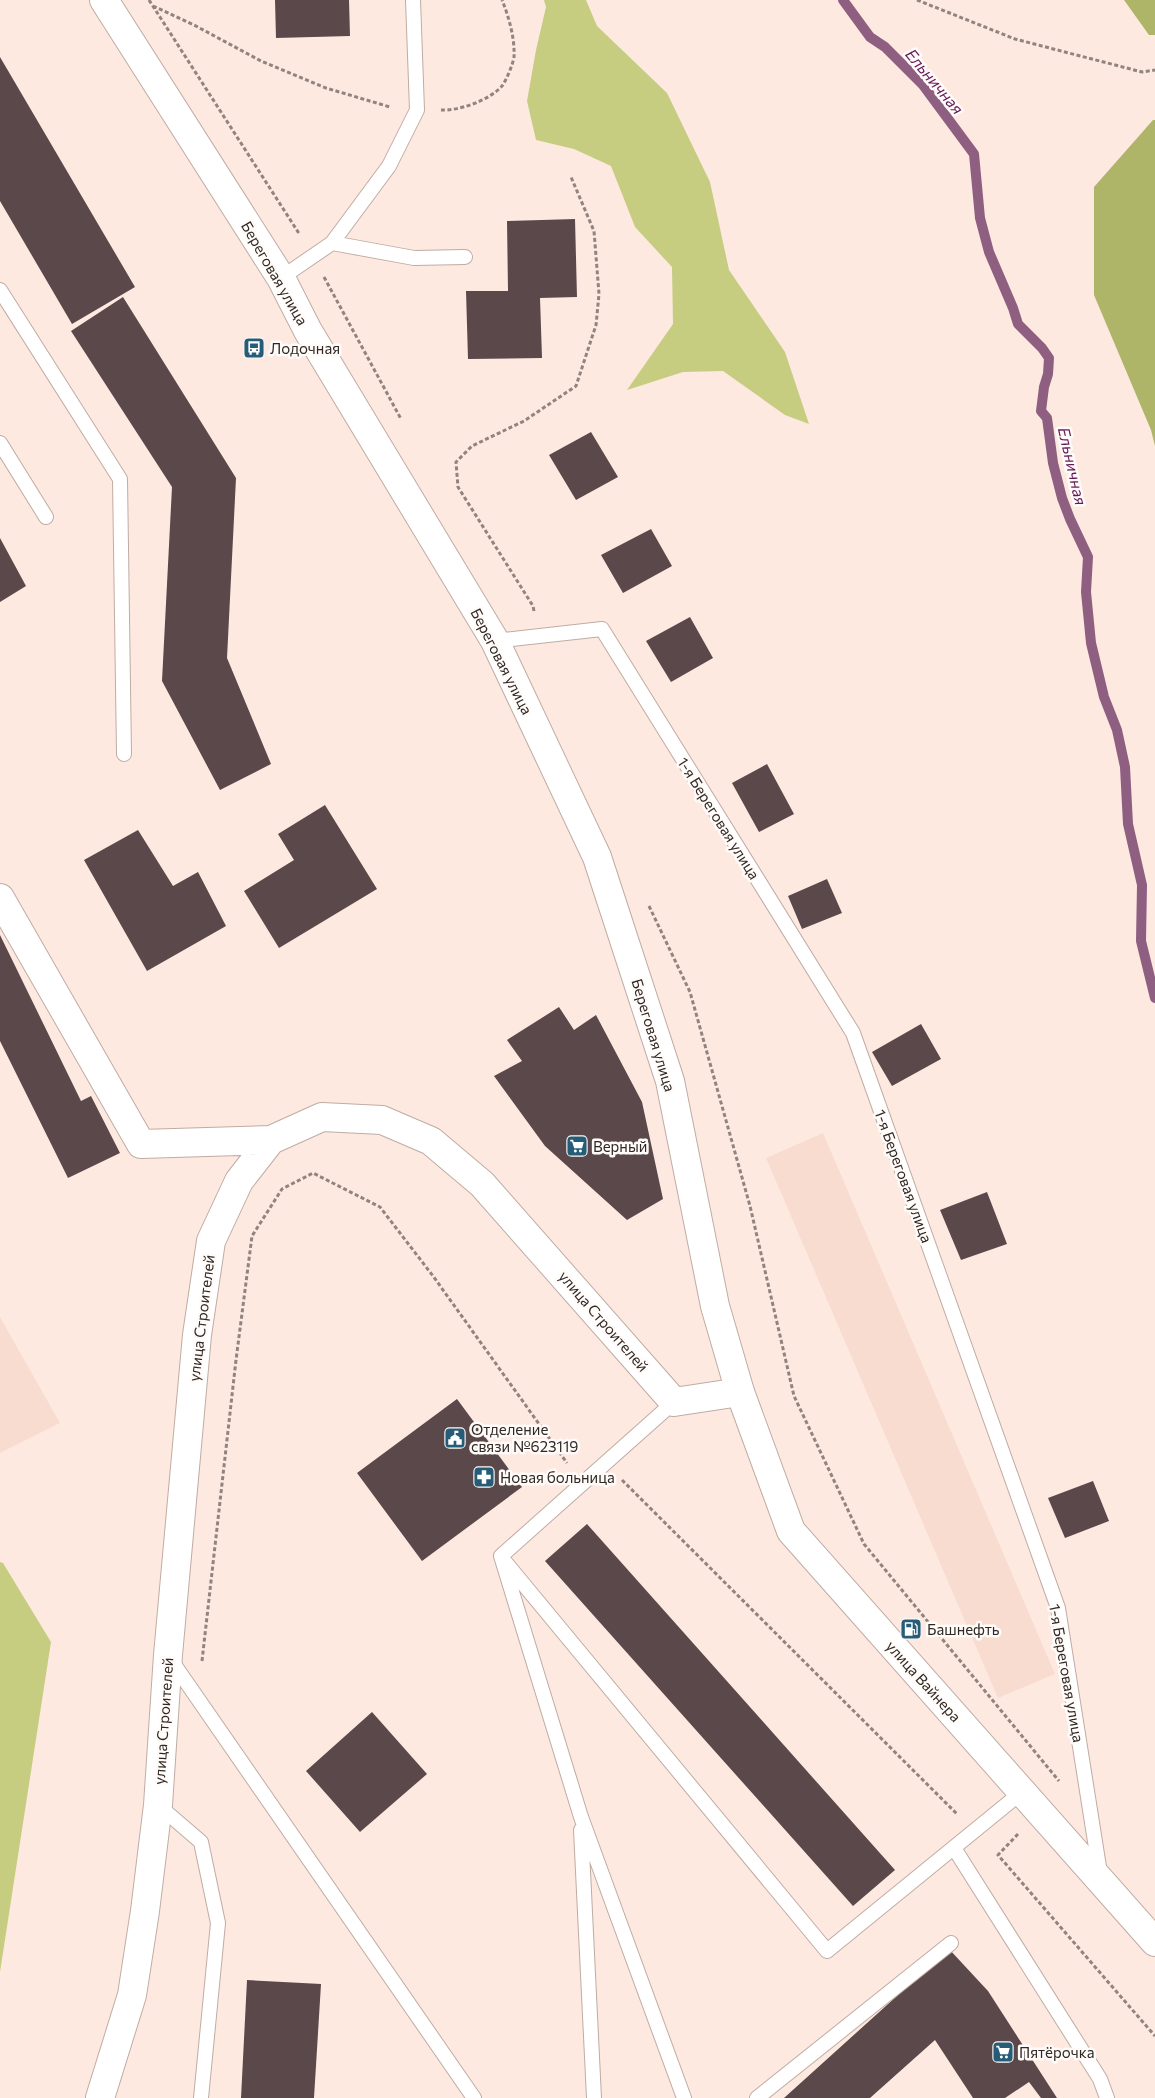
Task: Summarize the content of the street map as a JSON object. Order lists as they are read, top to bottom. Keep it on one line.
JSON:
{"streets":{"main road":["Береговая улица","улица Строителей","улица Вайнера"],"lane":["1-я Береговая улица"]},"crossings":[["Береговая улица","1-я Береговая улица"],["Береговая улица","улица Вайнера"],["1-я Береговая улица","улица Вайнера"]],"water":["Ельничная"],"places":{"bus stop":["Лодочная"],"supermarket":["Верный","Пятёрочка"],"public building":["Отделение связи №623119"],"pharmacy":["Новая больница"],"fuel station":["Башнефть"]}}
